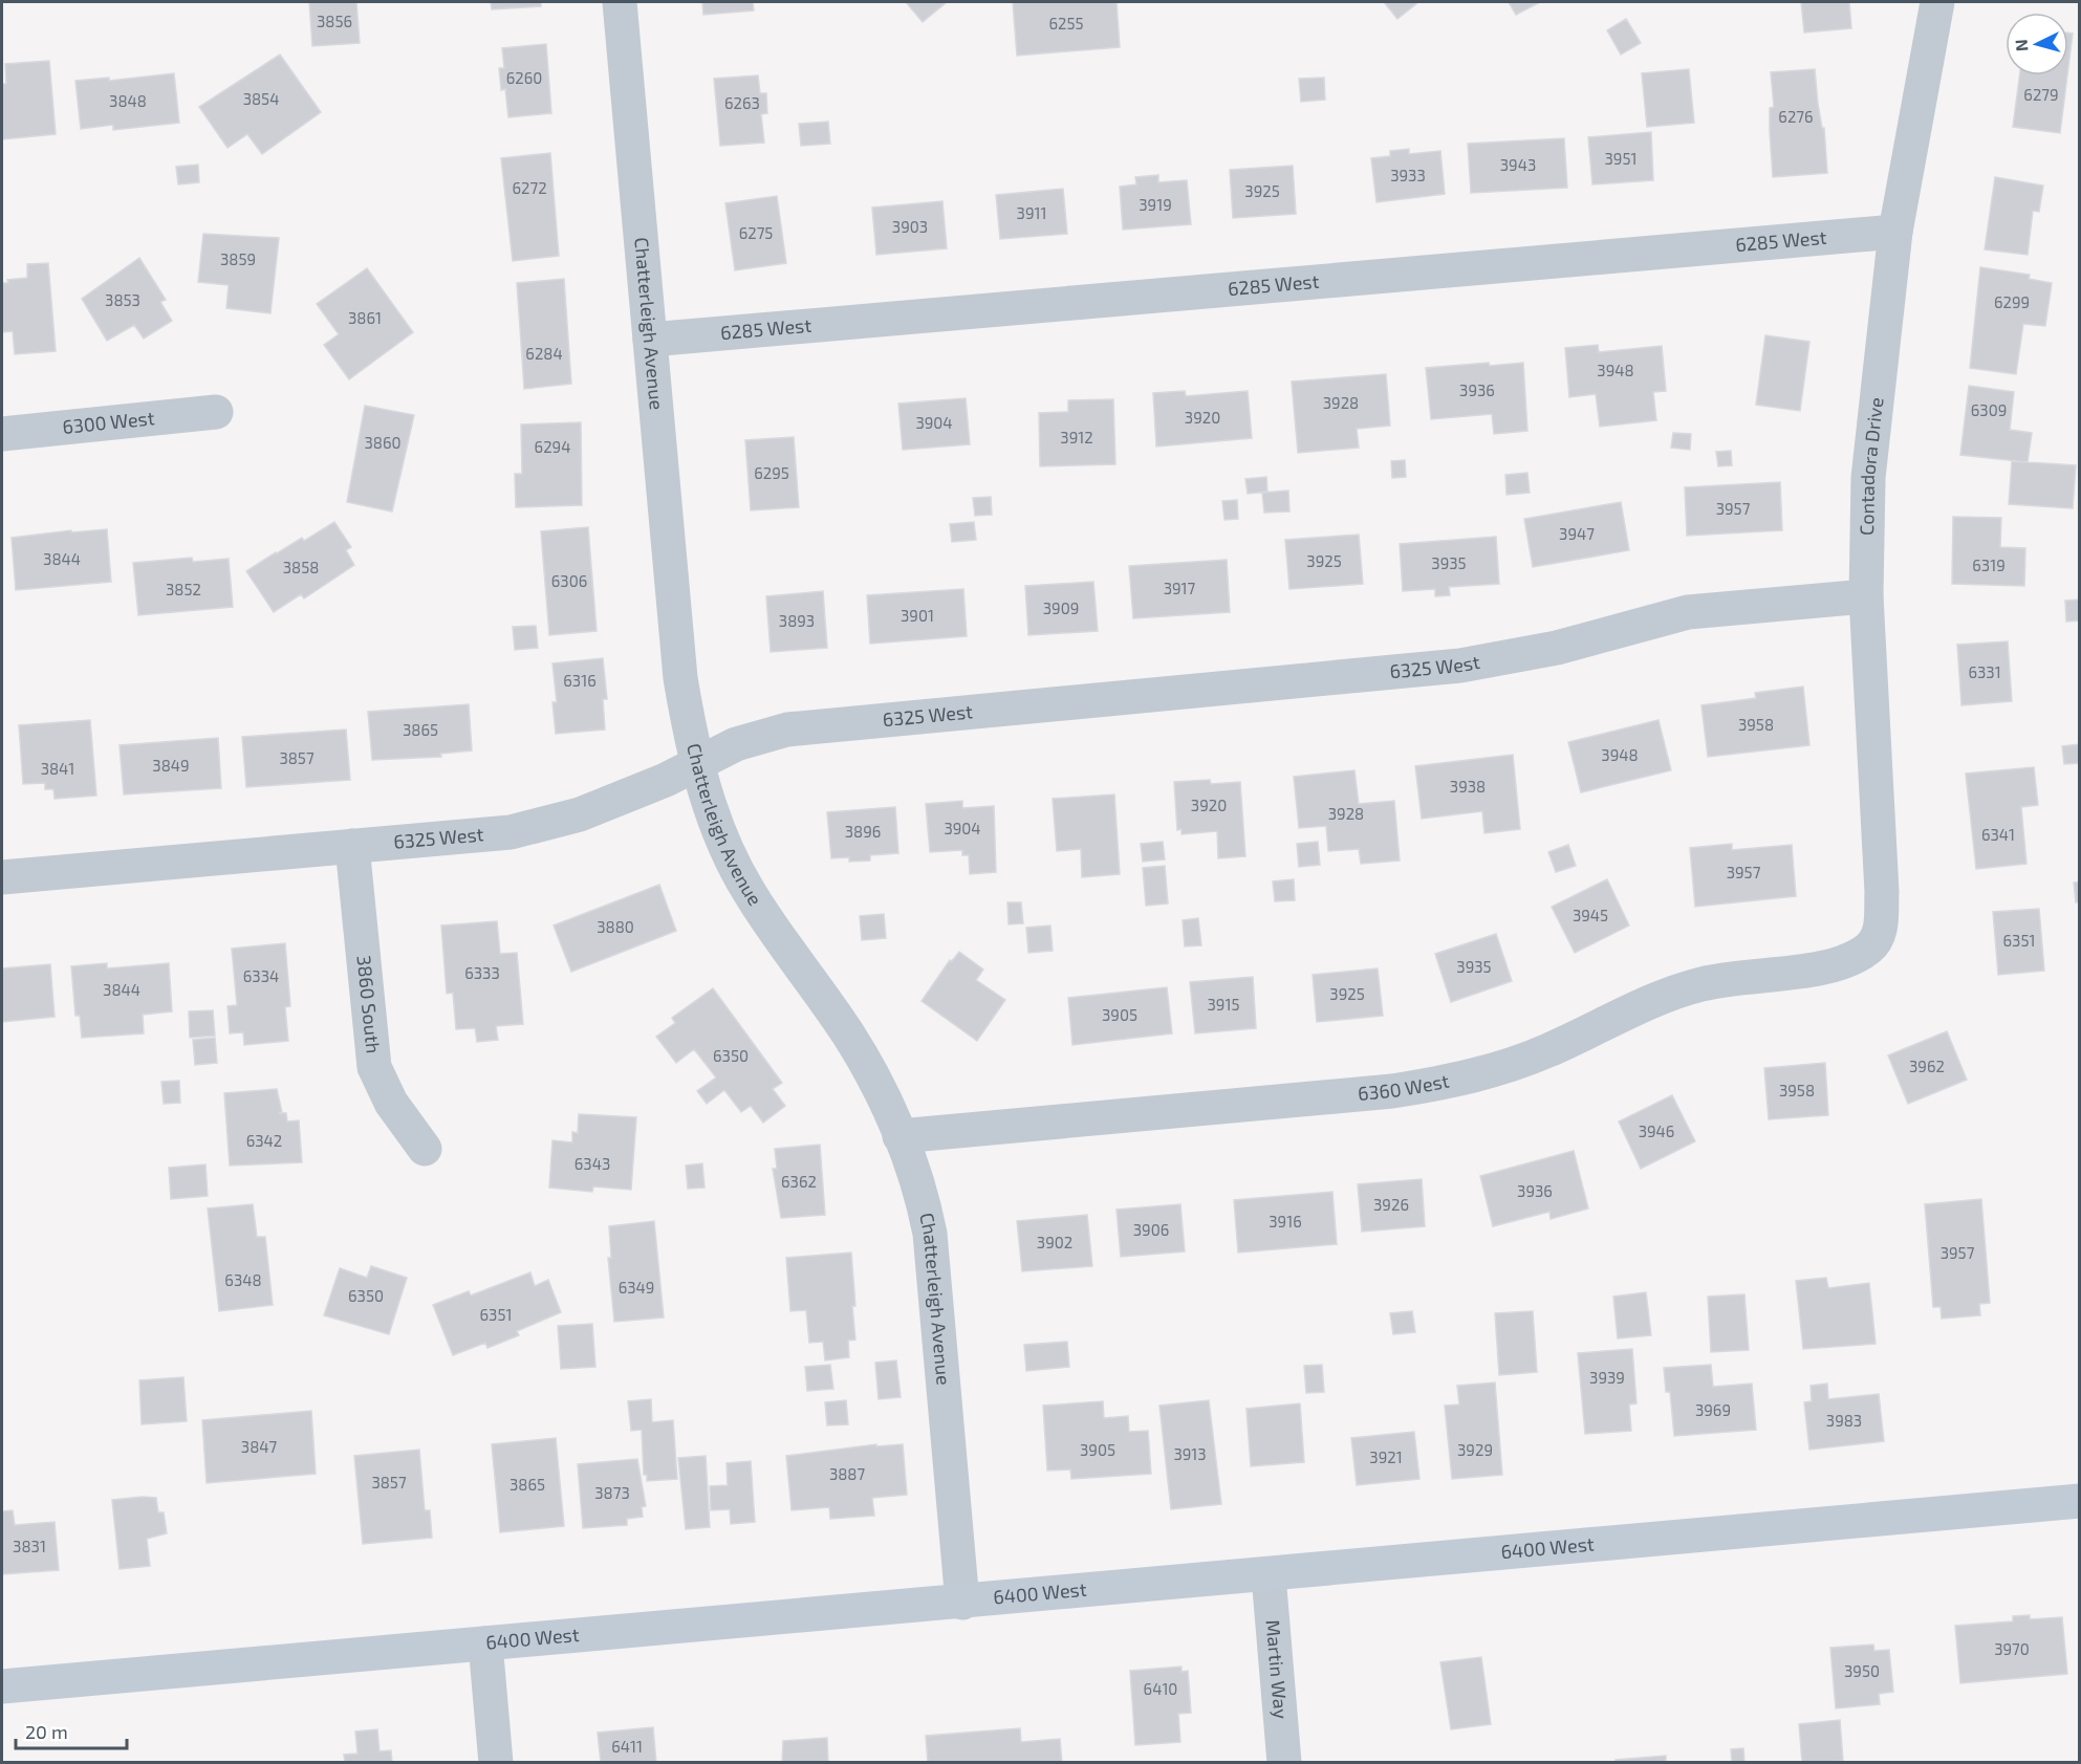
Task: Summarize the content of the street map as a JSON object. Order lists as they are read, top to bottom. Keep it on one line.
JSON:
{"streets":{"street":["6285 West","Chatterleigh Avenue","6300 West","Contadora Drive","6325 West","3860 South","6360 West","6400 West","Martin Way"]},"crossings":[["6285 West","Chatterleigh Avenue"],["6285 West","Contadora Drive"],["Chatterleigh Avenue","6325 West"],["Chatterleigh Avenue","6360 West"],["Chatterleigh Avenue","6400 West"],["Contadora Drive","6325 West"],["Contadora Drive","6360 West"],["6325 West","3860 South"],["6400 West","Martin Way"]],"house_numbers":["3856","6255","6260","6279","3854","3848","6263","6276","3951","3943","3933","6272","3925","3919","3911","3903","6275","3859","3853","6299","3861","6284","3948","3936","3928","6309","3920","3904","3912","3860","6294","6295","3957","3947","3844","3925","3935","6319","3858","6306","3917","3852","3909","3901","3893","6331","6316","3958","3865","3948","3857","3849","3841","3938","3920","3928","3904","3896","6341","3957","3945","3880","6351","3935","6333","6334","3844","3925","3915","3905","6350","3962","3958","3946","6342","6343","6362","3936","3926","3916","3906","3902","3957","6348","6349","6350","6351","3939","3969","3983","3847","3905","3929","3913","3921","3887","3857","3865","3873","3831","3970","3950","6410","6411"],"scale_bar":"20 m","north":"left"}
